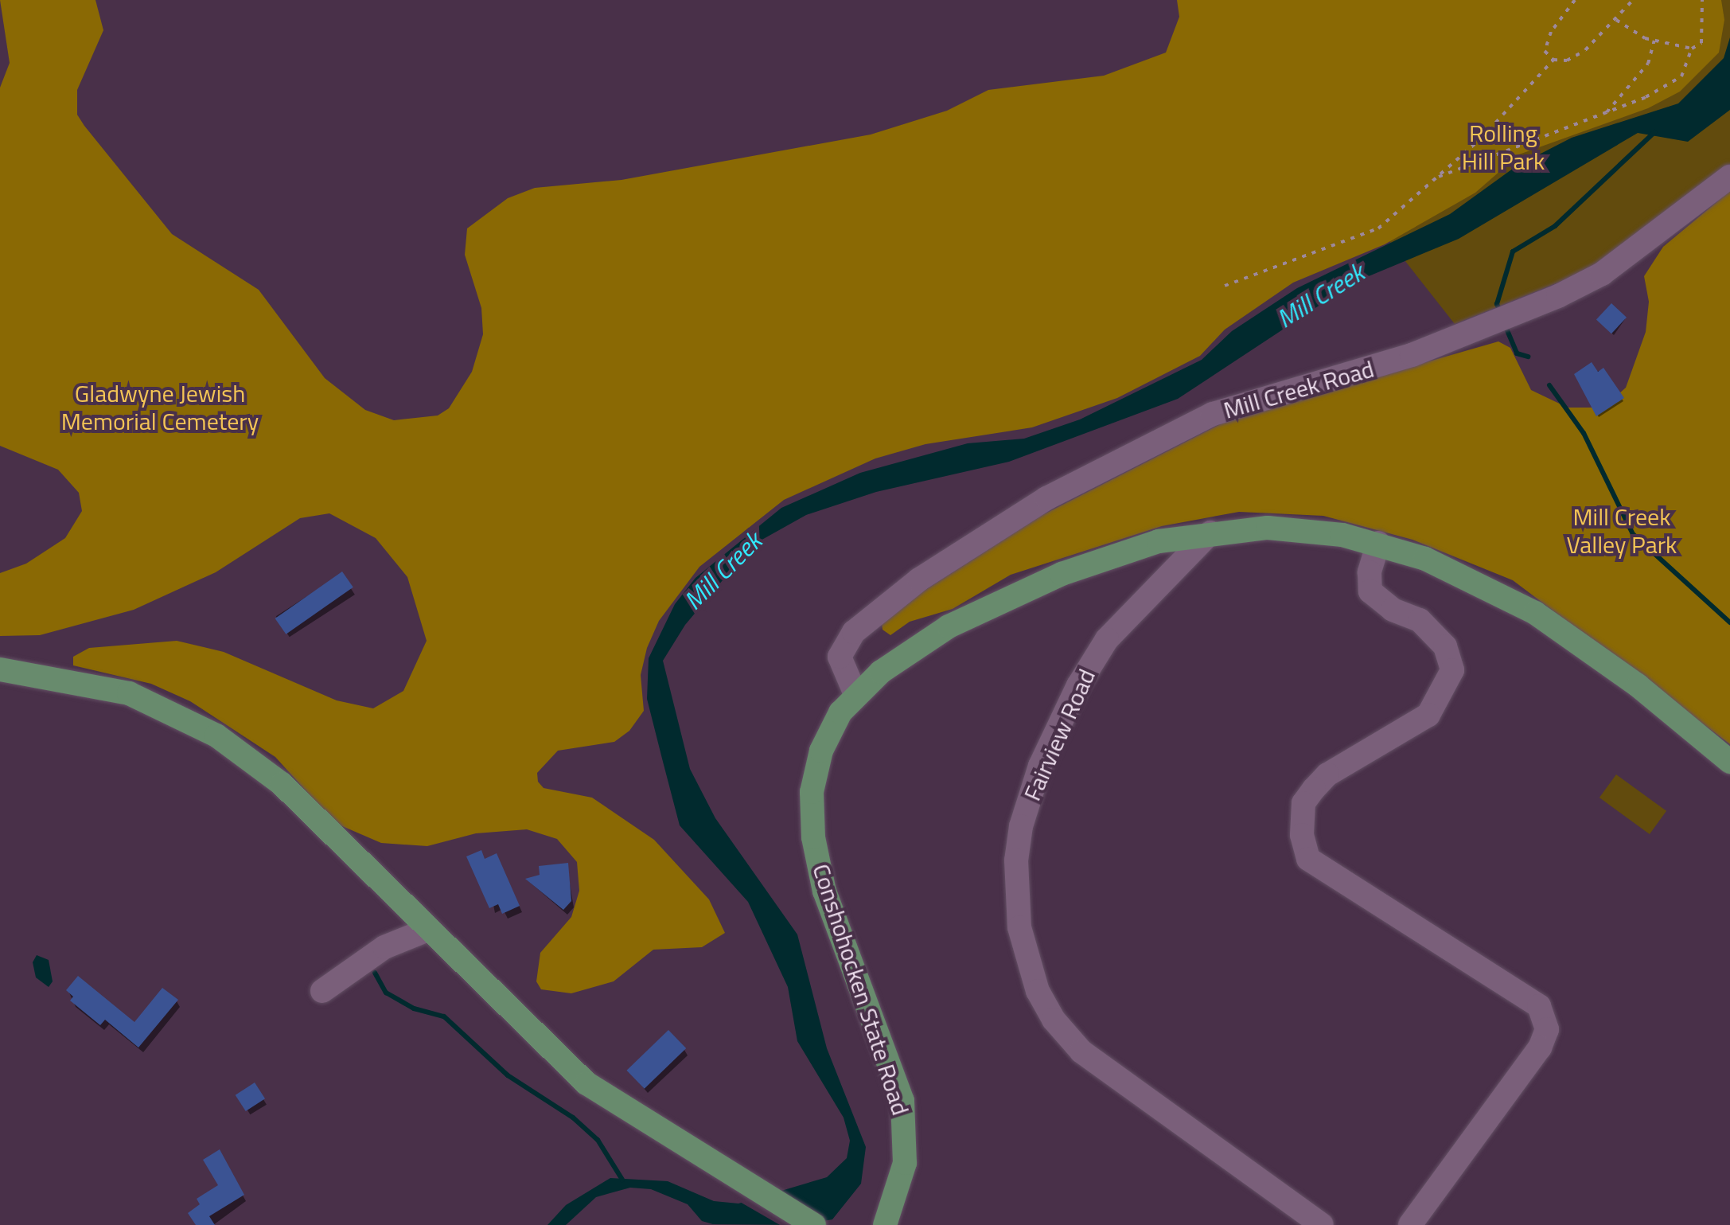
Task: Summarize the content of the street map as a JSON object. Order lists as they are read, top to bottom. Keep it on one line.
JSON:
{"streets":{"main road":["Conshohocken State Road"],"street":["Mill Creek Road","Fairview Road"]},"crossings":[["Mill Creek Road","Conshohocken State Road"],["Fairview Road","Conshohocken State Road"]],"water":["Mill Creek"],"parks":["Rolling Hill Park","Gladwyne Jewish Memorial Cemetery","Mill Creek Valley Park"]}
